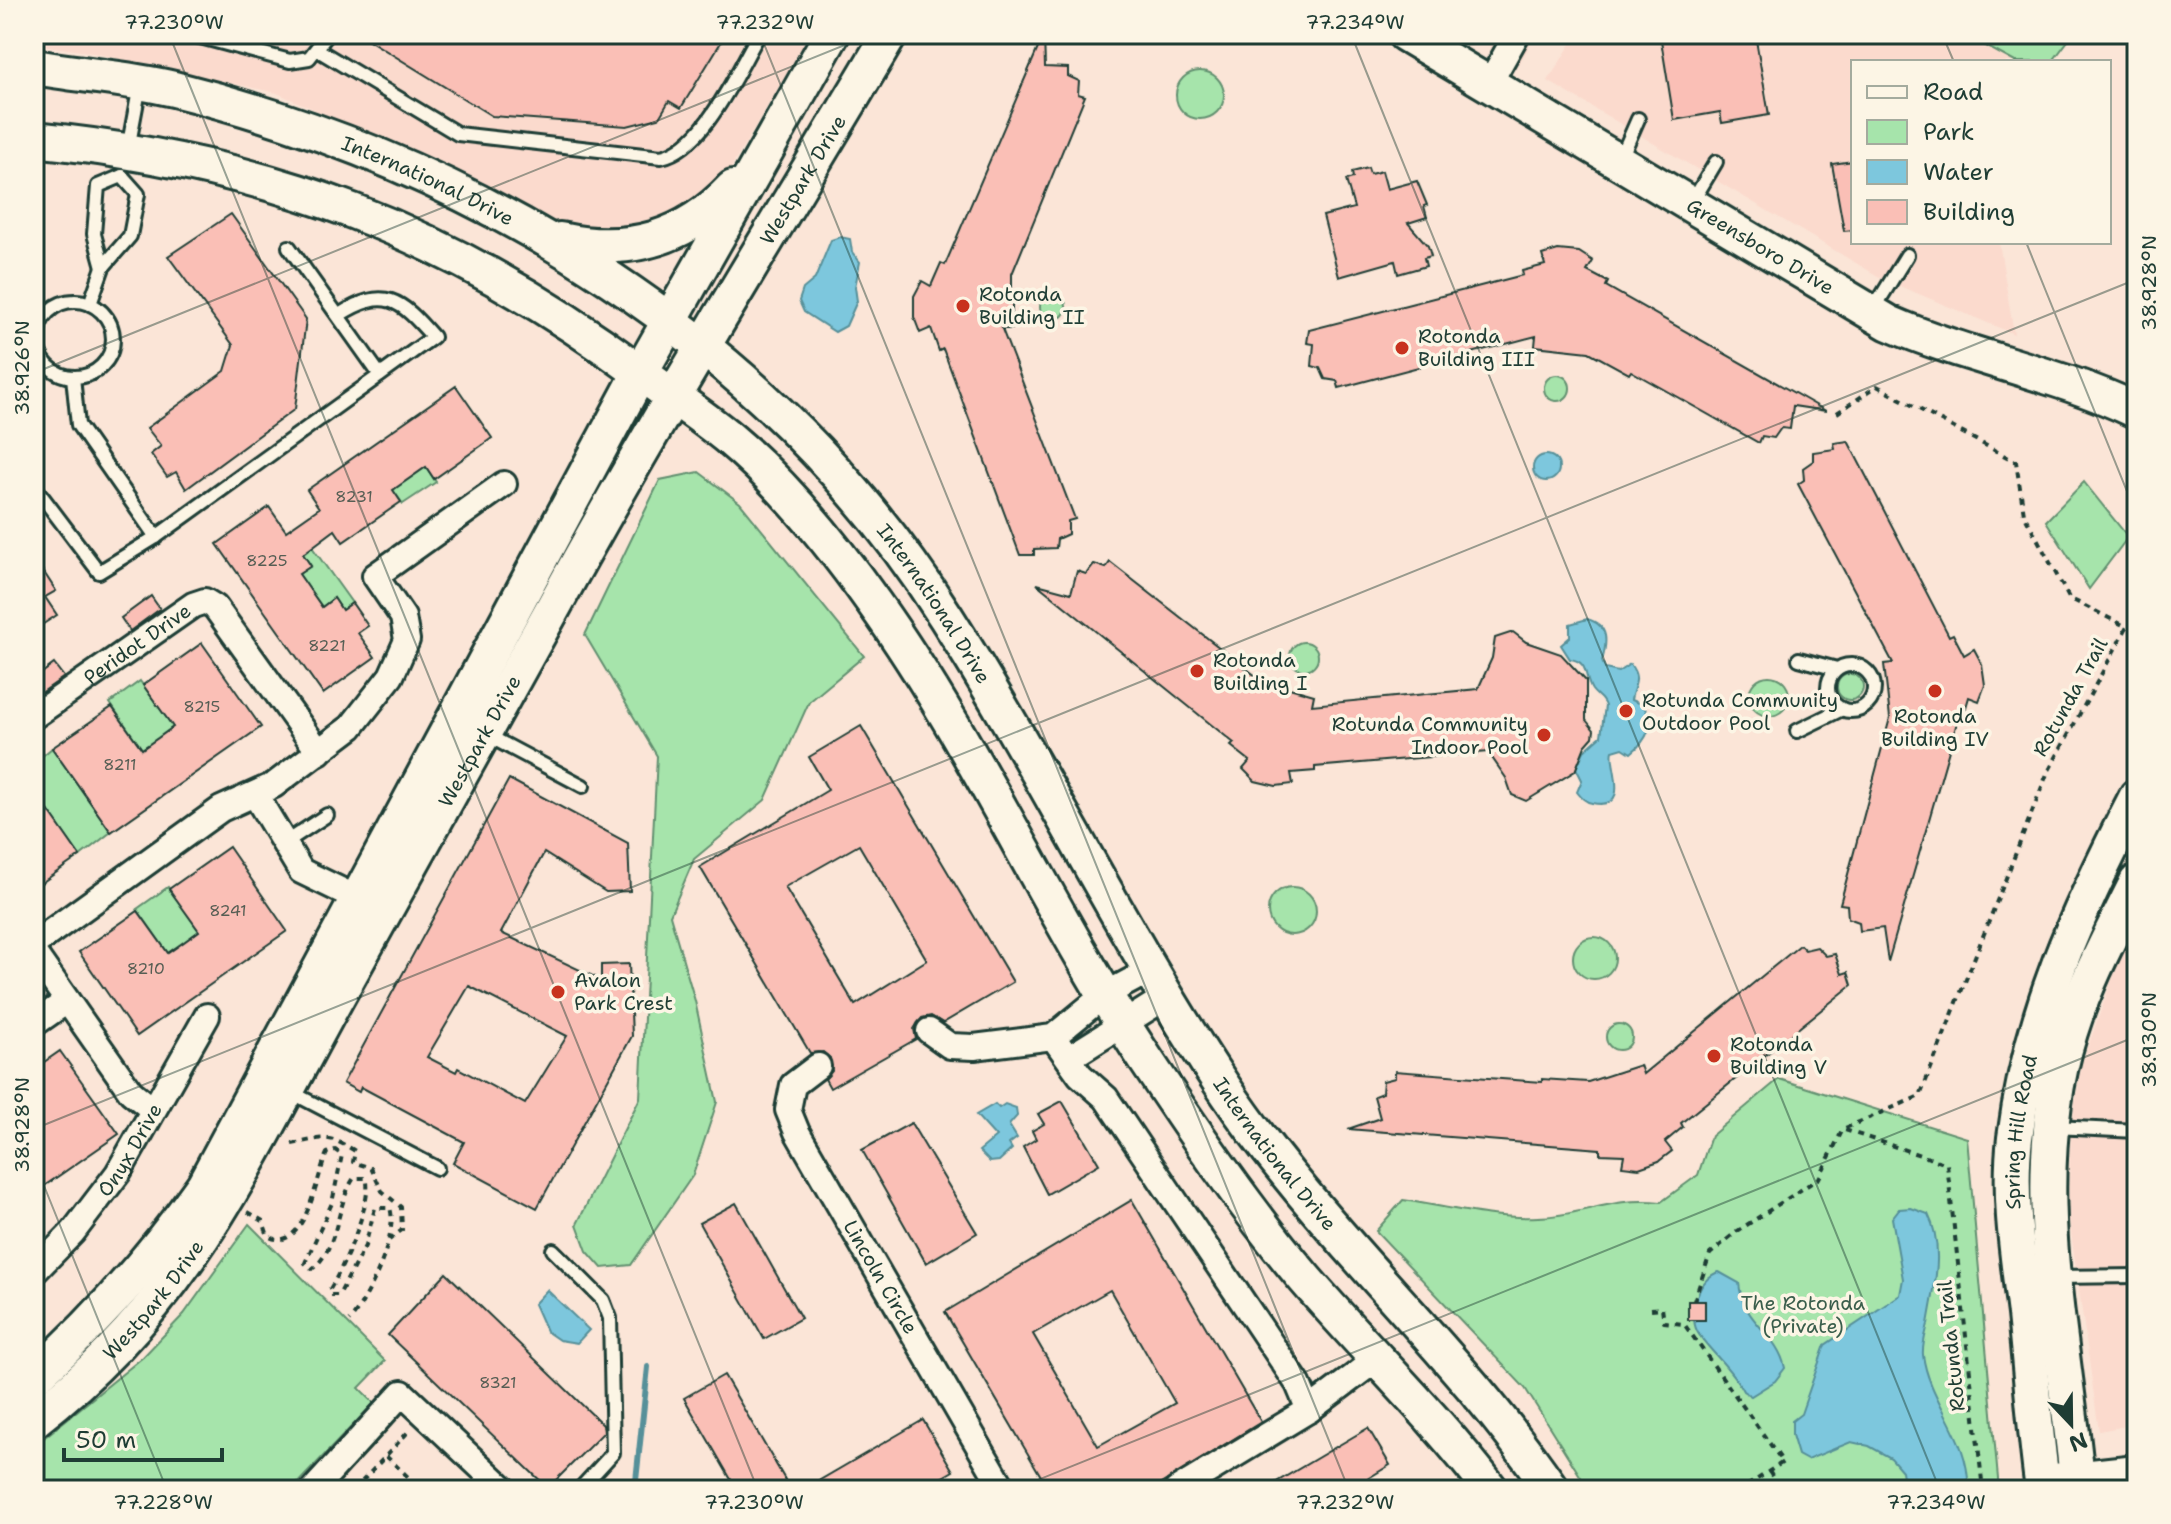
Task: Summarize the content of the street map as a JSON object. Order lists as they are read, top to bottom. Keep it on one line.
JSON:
{"streets":{"main road":["Westpark Drive","International Drive","Greensboro Drive","Spring Hill Road"],"street":["Peridot Drive","Onyx Drive","Lincoln Circle"],"path":["Rotunda Trail"]},"crossings":[["Westpark Drive","International Drive"]],"parks":["The Rotonda (Private)"],"places":["Rotonda Building II","Rotonda Building III","Rotonda Building I","Rotonda Building IV","Rotunda Community Outdoor Pool","Rotunda Community Indoor Pool","Avalon Park Crest","Rotonda Building V"],"house_numbers":["8231","8225","8221","8215","8211","8241","8210","8321"],"legend":["Road","Park","Water","Building"],"scale_bar":"50 m","north":"bottom","coordinates":["77.230°W","77.232°W","77.234°W","38.928°N","38.926°N","38.930°N","77.228°W"]}
